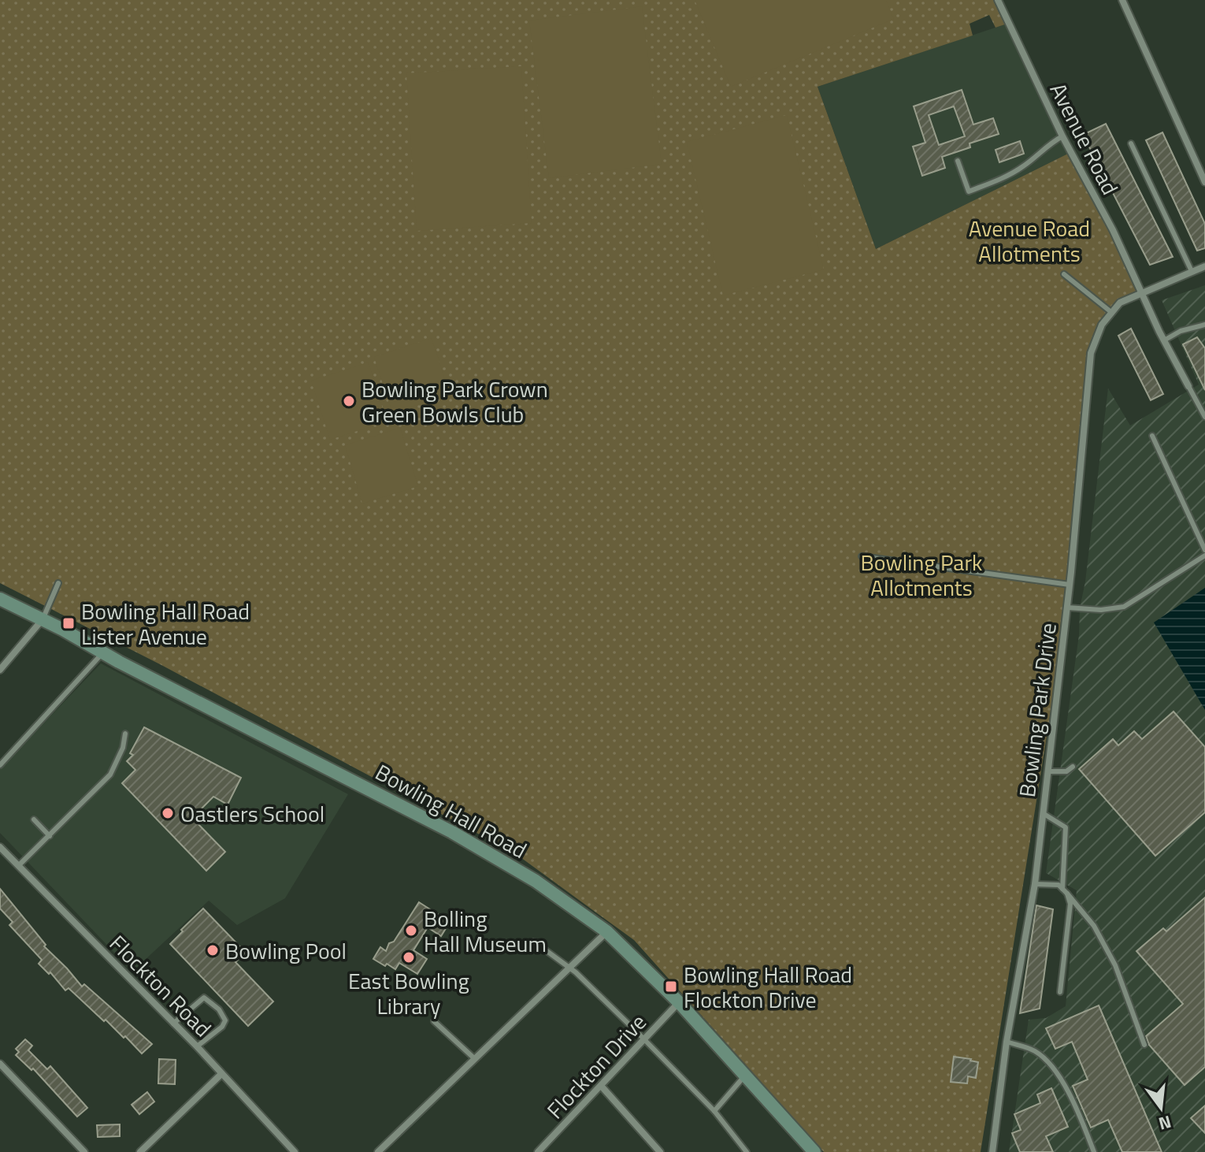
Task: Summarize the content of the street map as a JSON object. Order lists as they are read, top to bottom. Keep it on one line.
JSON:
{"streets":{"street":["Avenue Road","Bowling Park Drive","Bowling Hall Road","Flockton Road","Flockton Drive"]},"crossings":[["Avenue Road","Bowling Park Drive"],["Bowling Hall Road","Flockton Drive"]],"parks":["Avenue Road Allotments","Bowling Park Allotments"],"places":{"other":["Bowling Park Crown Green Bowls Club","Oastlers School","Bolling Hall Museum","Bowling Pool","East Bowling Library"],"transit":["Bowling Hall Road Lister Avenue","Bowling Hall Road Flockton Drive"]},"north":"bottom"}
